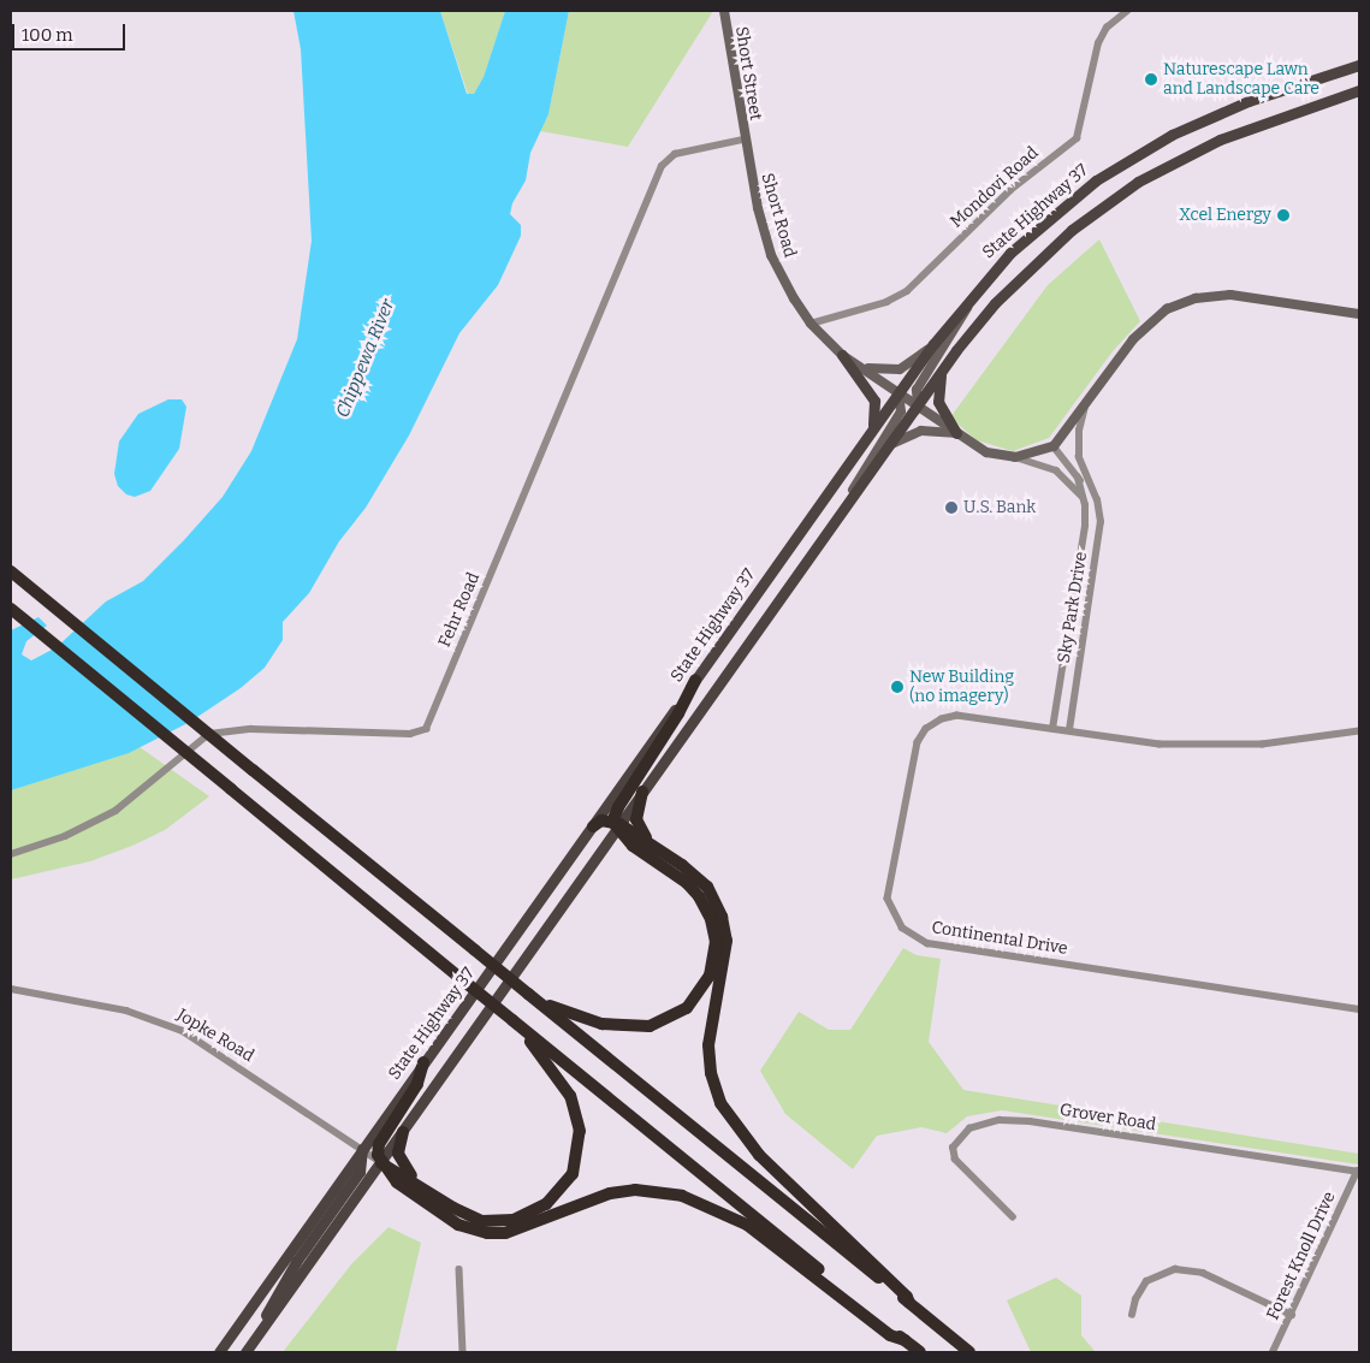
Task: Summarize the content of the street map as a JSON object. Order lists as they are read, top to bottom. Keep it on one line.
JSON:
{"streets":{"main road":["State Highway 37"],"street":["Short Street","Mondovi Road","Short Road","Sky Park Drive","Fehr Road","Continental Drive","Jopke Road","Grover Road","Forest Knoll Drive"]},"crossings":[["Short Street","Short Road"],["Short Street","Fehr Road"],["Mondovi Road","Short Road"],["State Highway 37","Short Road"],["State Highway 37","Jopke Road"],["Short Road","Fehr Road"],["Sky Park Drive","Continental Drive"],["Grover Road","Forest Knoll Drive"]],"water":["Chippewa River"],"places":["Naturescape Lawn and Landscape Care","Xcel Energy","U.S. Bank","New Building (no imagery)"],"scale_bar":"100 m"}
